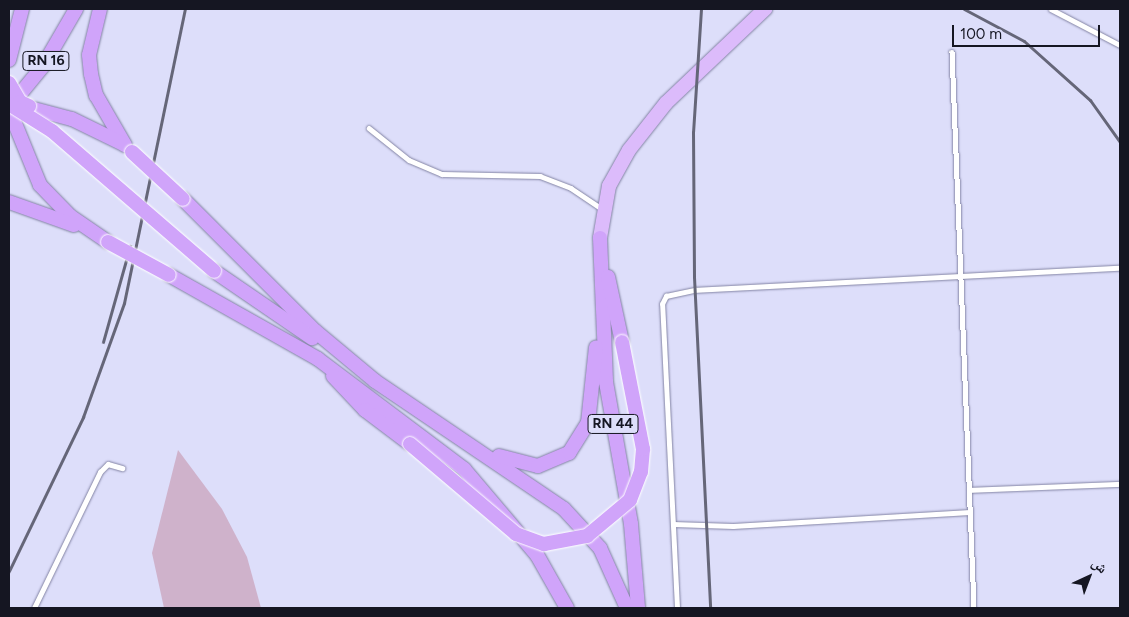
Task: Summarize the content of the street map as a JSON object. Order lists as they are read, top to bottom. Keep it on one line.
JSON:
{"streets":{"highway":["RN 16","RN 44"]},"scale_bar":"100 m","north":"top right"}
